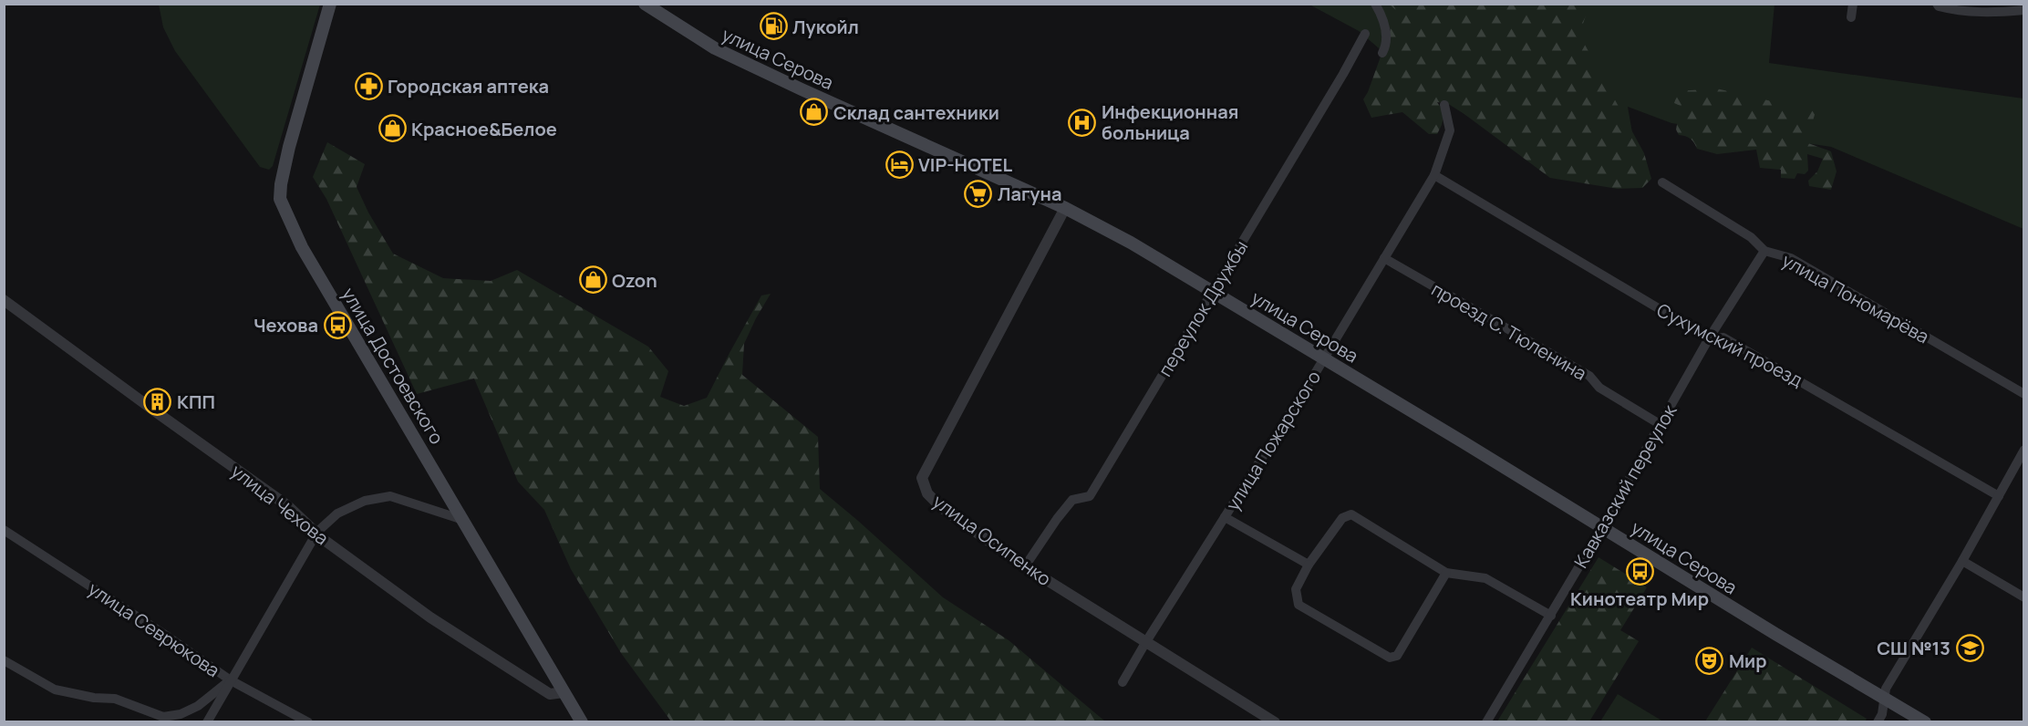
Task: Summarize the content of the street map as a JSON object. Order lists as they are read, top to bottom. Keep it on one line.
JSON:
{"streets":{"main road":["улица Серова","улица Достоевского"],"street":["улица Пономарёва","переулок Дружбы","проезд С. Тюленина","Сухумский проезд","улица Пожарского","Кавказский переулок","улица Чехова","улица Осипенко","улица Севрюкова"]},"crossings":[["улица Серова","переулок Дружбы"],["улица Серова","улица Пожарского"],["улица Серова","Кавказский переулок"],["улица Серова","улица Осипенко"],["улица Пономарёва","Кавказский переулок"],["переулок Дружбы","улица Осипенко"],["проезд С. Тюленина","улица Пожарского"],["проезд С. Тюленина","Кавказский переулок"],["Сухумский проезд","улица Пожарского"],["Сухумский проезд","Кавказский переулок"],["улица Достоевского","улица Чехова"],["улица Пожарского","улица Осипенко"]],"places":{"fuel station":["Лукойл"],"pharmacy":["Городская аптека"],"shop":["Склад сантехники","Красное&Белое","Ozon"],"hospital":["Инфекционная больница"],"hotel":["VIP-HOTEL"],"supermarket":["Лагуна"],"bus stop":["Чехова","Кинотеатр Мир"],"building":["КПП"],"school or university":["СШ №13"],"theatre":["Мир"]}}
